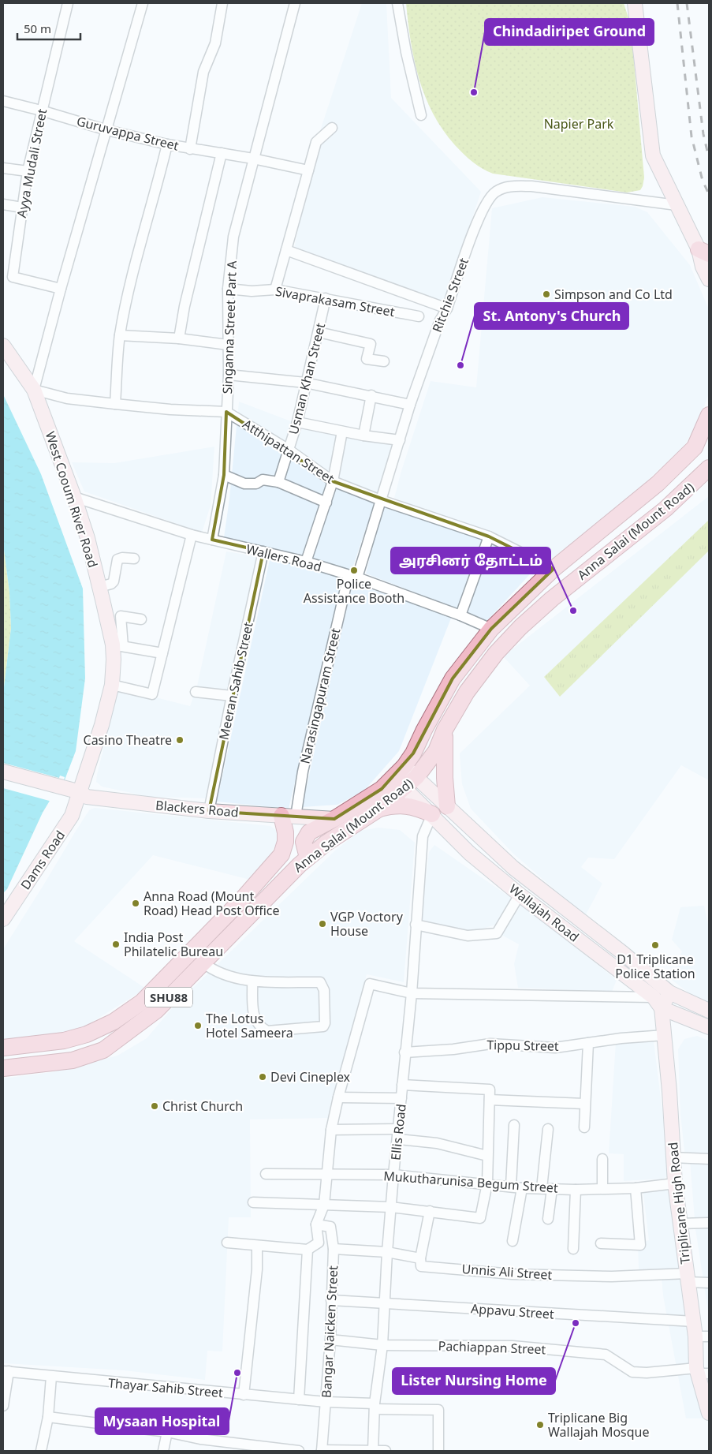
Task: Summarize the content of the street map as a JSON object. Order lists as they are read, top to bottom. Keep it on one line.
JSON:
{"streets":{"main road":["West Cooum River Road","Anna Salai (Mount Road)","Blackers Road","Dams Road","Wallajah Road","SHU88","Triplicane High Road"],"street":["Guruvappa Street","Ayya Mudali Street","Ritchie Street","Sivaprakasam Street","Singanna Street Part A","Usman Khan Street","Atthipattan Street","Wallers Road","Meeran Sahib Street","Narasingapuram Street","Tippu Street","Ellis Road","Mukutharunisa Begum Street","Unnis Ali Street","Appavu Street","Bangar Naicken Street","Pachiappan Street","Thayar Sahib Street"]},"crossings":[["Guruvappa Street","Ayya Mudali Street"],["Guruvappa Street","Singanna Street Part A"],["Ritchie Street","Atthipattan Street"],["Ritchie Street","Wallers Road"],["Ritchie Street","Narasingapuram Street"],["Sivaprakasam Street","Singanna Street Part A"],["Sivaprakasam Street","Usman Khan Street"],["Singanna Street Part A","Atthipattan Street"],["Singanna Street Part A","Wallers Road"],["Usman Khan Street","Atthipattan Street"],["Atthipattan Street","West Cooum River Road"],["Atthipattan Street","Anna Salai (Mount Road)"],["West Cooum River Road","Wallers Road"],["West Cooum River Road","Blackers Road"],["West Cooum River Road","Dams Road"],["Anna Salai (Mount Road)","Wallers Road"],["Anna Salai (Mount Road)","Blackers Road"],["Anna Salai (Mount Road)","Wallajah Road"],["Wallers Road","Meeran Sahib Street"],["Wallers Road","Narasingapuram Street"],["Meeran Sahib Street","Blackers Road"],["Narasingapuram Street","Blackers Road"],["Blackers Road","Dams Road"],["Wallajah Road","Ellis Road"],["Wallajah Road","Triplicane High Road"],["Tippu Street","Ellis Road"],["Tippu Street","Triplicane High Road"],["Ellis Road","Mukutharunisa Begum Street"],["Ellis Road","Unnis Ali Street"],["Ellis Road","Appavu Street"],["Ellis Road","Pachiappan Street"],["Ellis Road","Thayar Sahib Street"],["Mukutharunisa Begum Street","Triplicane High Road"],["Triplicane High Road","Unnis Ali Street"],["Triplicane High Road","Appavu Street"],["Triplicane High Road","Pachiappan Street"],["Unnis Ali Street","Bangar Naicken Street"],["Appavu Street","Bangar Naicken Street"],["Bangar Naicken Street","Pachiappan Street"],["Bangar Naicken Street","Thayar Sahib Street"]],"parks":["Napier Park"],"places":["Chindadiripet Ground","Simpson and Co Ltd","St. Antony's Church","Police Assistance Booth","அரசினர் தோட்டம்","Casino Theatre","Anna Road (Mount Road) Head Post Office","VGP Voctory House","India Post Philatelic Bureau","D1 Triplicane Police Station","The Lotus Hotel Sameera","Devi Cineplex","Christ Church","Lister Nursing Home","Mysaan Hospital","Triplicane Big Wallajah Mosque"],"scale_bar":"50 m"}
